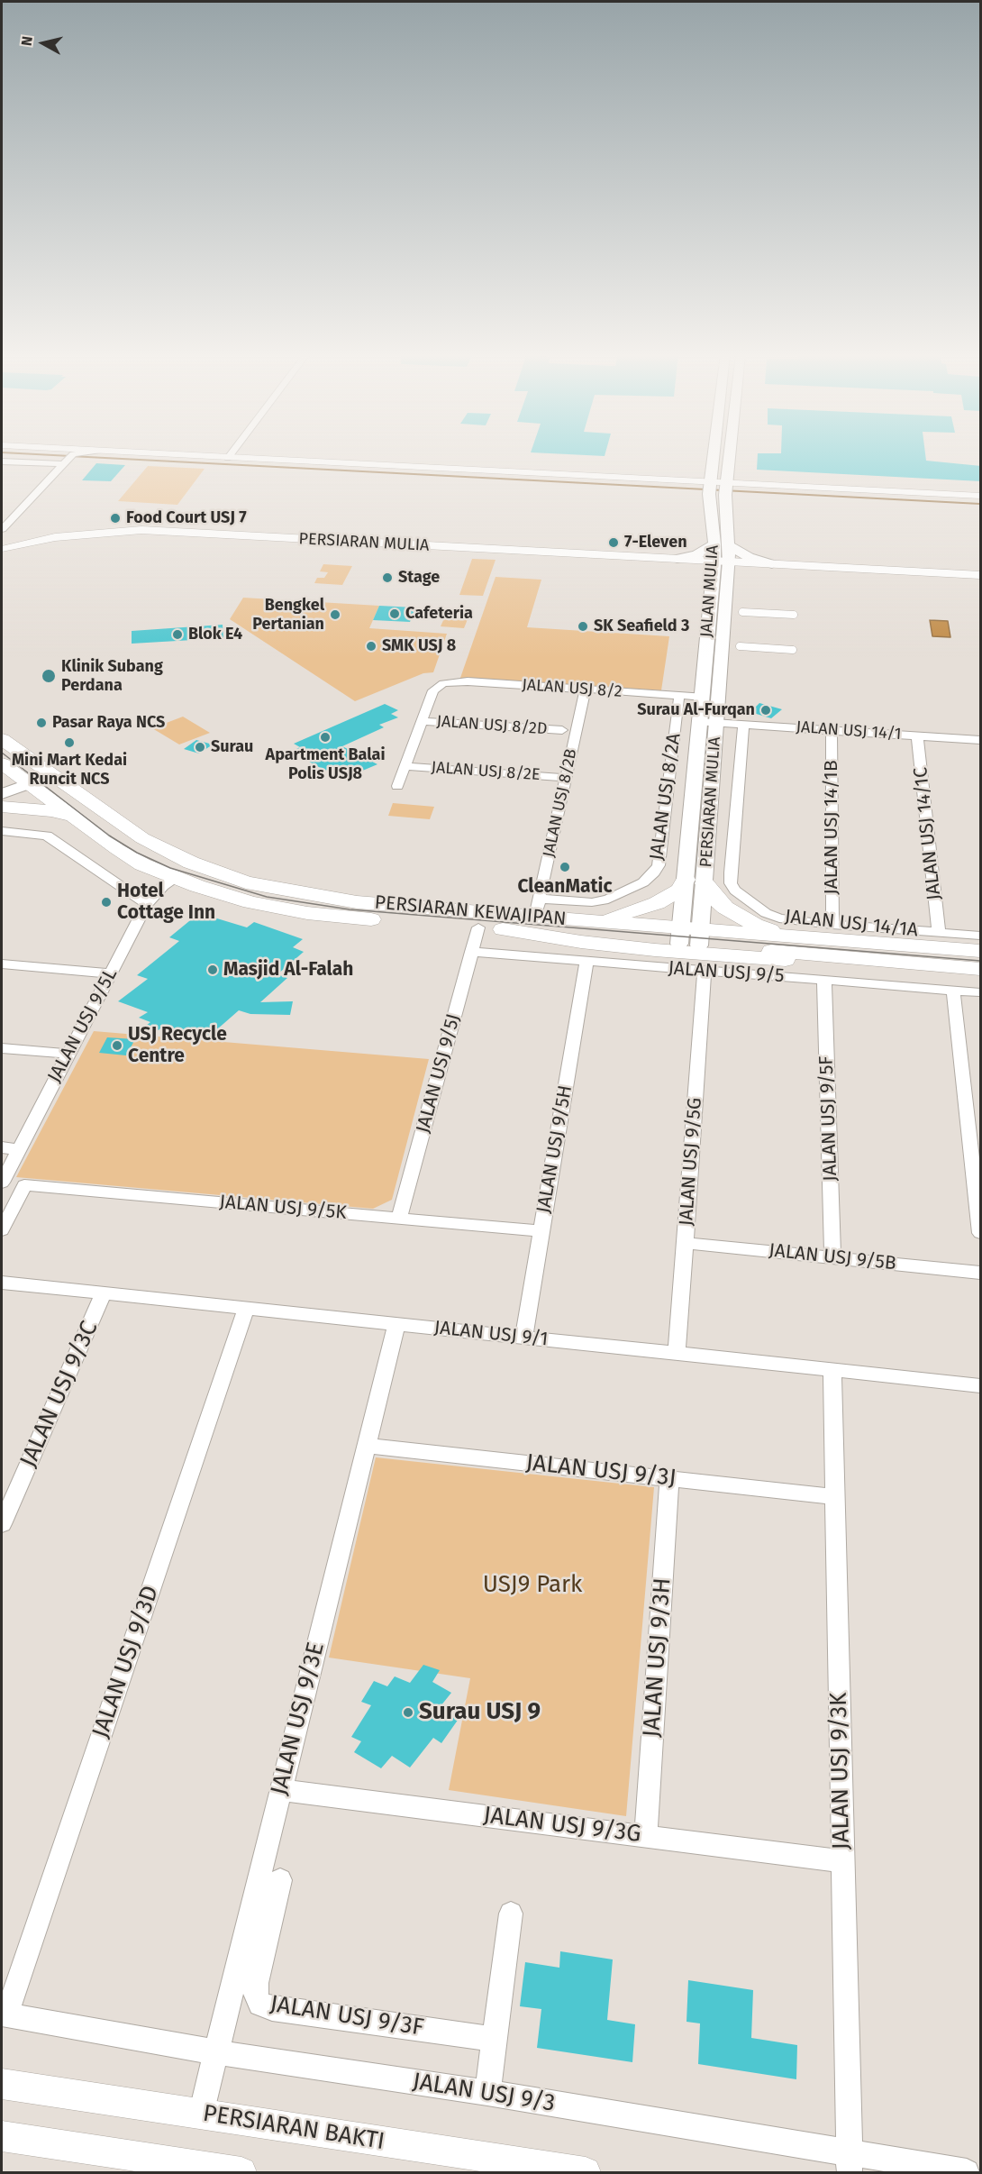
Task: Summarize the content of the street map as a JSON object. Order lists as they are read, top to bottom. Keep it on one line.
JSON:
{"streets":{"main road":["PERSIARAN MULIA","JALAN MULIA","PERSIARAN KEWAJIPAN"],"street":["JALAN USJ 8/2","JALAN USJ 8/2D","JALAN USJ 14/1","JALAN USJ 8/2E","JALAN USJ 8/2A","JALAN USJ 8/2B","JALAN USJ 14/1B","JALAN USJ 14/1C","JALAN USJ 14/1A","JALAN USJ 9/5","JALAN USJ 9/5L","JALAN USJ 9/5J","JALAN USJ 9/5F","JALAN USJ 9/5H","JALAN USJ 9/5G","JALAN USJ 9/5K","JALAN USJ 9/5B","JALAN USJ 9/1","JALAN USJ 9/3C","JALAN USJ 9/3J","JALAN USJ 9/3H","JALAN USJ 9/3D","JALAN USJ 9/3E","JALAN USJ 9/3K","JALAN USJ 9/3G","JALAN USJ 9/3F","JALAN USJ 9/3","PERSIARAN BAKTI"]},"crossings":[["PERSIARAN MULIA","JALAN MULIA"],["PERSIARAN MULIA","JALAN USJ 8/2"],["PERSIARAN MULIA","JALAN USJ 14/1"],["PERSIARAN MULIA","PERSIARAN KEWAJIPAN"],["JALAN MULIA","JALAN USJ 8/2"],["JALAN USJ 8/2","JALAN USJ 8/2D"],["JALAN USJ 8/2","JALAN USJ 8/2A"],["JALAN USJ 8/2","JALAN USJ 8/2B"],["JALAN USJ 14/1","JALAN USJ 14/1B"],["JALAN USJ 14/1","JALAN USJ 14/1C"],["JALAN USJ 14/1","JALAN USJ 14/1A"],["JALAN USJ 8/2E","JALAN USJ 8/2B"],["JALAN USJ 8/2A","JALAN USJ 8/2B"],["JALAN USJ 8/2A","PERSIARAN KEWAJIPAN"],["JALAN USJ 8/2B","PERSIARAN KEWAJIPAN"],["JALAN USJ 14/1B","JALAN USJ 14/1A"],["JALAN USJ 14/1C","JALAN USJ 14/1A"],["PERSIARAN KEWAJIPAN","JALAN USJ 9/5L"],["PERSIARAN KEWAJIPAN","JALAN USJ 9/5J"],["JALAN USJ 9/5","JALAN USJ 9/5J"],["JALAN USJ 9/5","JALAN USJ 9/5F"],["JALAN USJ 9/5","JALAN USJ 9/5H"],["JALAN USJ 9/5","JALAN USJ 9/5G"],["JALAN USJ 9/5J","JALAN USJ 9/5K"],["JALAN USJ 9/5F","JALAN USJ 9/5B"],["JALAN USJ 9/5H","JALAN USJ 9/5K"],["JALAN USJ 9/5H","JALAN USJ 9/1"],["JALAN USJ 9/5G","JALAN USJ 9/5B"],["JALAN USJ 9/5G","JALAN USJ 9/1"],["JALAN USJ 9/1","JALAN USJ 9/3C"],["JALAN USJ 9/1","JALAN USJ 9/3D"],["JALAN USJ 9/1","JALAN USJ 9/3E"],["JALAN USJ 9/1","JALAN USJ 9/3K"],["JALAN USJ 9/3J","JALAN USJ 9/3H"],["JALAN USJ 9/3J","JALAN USJ 9/3E"],["JALAN USJ 9/3J","JALAN USJ 9/3K"],["JALAN USJ 9/3H","JALAN USJ 9/3G"],["JALAN USJ 9/3D","JALAN USJ 9/3"],["JALAN USJ 9/3E","JALAN USJ 9/3G"],["JALAN USJ 9/3E","JALAN USJ 9/3"],["JALAN USJ 9/3E","PERSIARAN BAKTI"],["JALAN USJ 9/3K","JALAN USJ 9/3G"],["JALAN USJ 9/3K","JALAN USJ 9/3"]],"parks":["USJ9 Park"],"places":["Food Court USJ 7","7-Eleven","Stage","Cafeteria","Bengkel Pertanian","SK Seafield 3","Blok E4","SMK USJ 8","Klinik Subang Perdana","Surau Al-Furqan","Pasar Raya NCS","Apartment Balai Polis USJ8","Mini Mart Kedai Runcit NCS","Surau","CleanMatic","Hotel Cottage Inn","Masjid Al-Falah","USJ Recycle Centre","Surau USJ 9"],"north":"left"}
